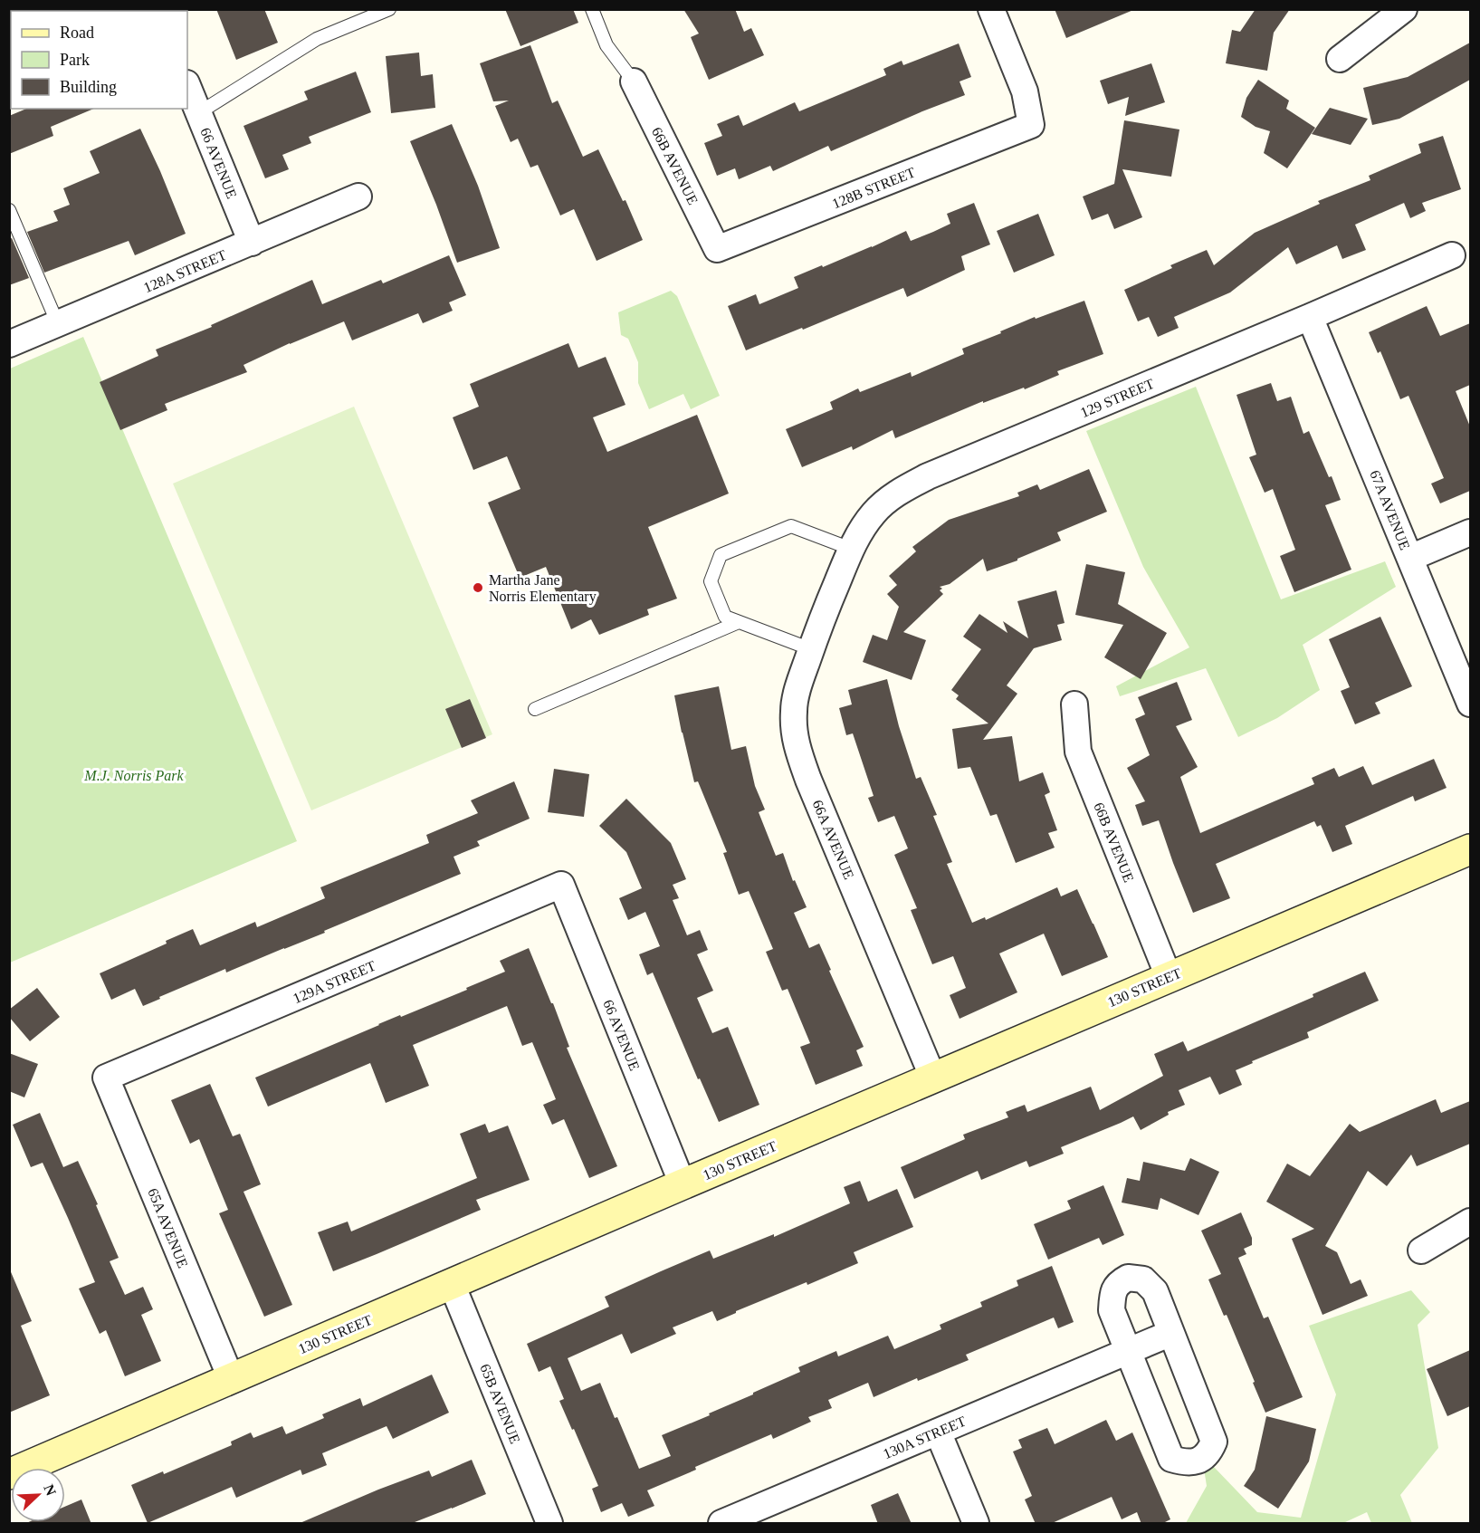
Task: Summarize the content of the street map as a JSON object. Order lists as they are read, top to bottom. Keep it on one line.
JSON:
{"streets":{"street":["66 AVENUE","66B AVENUE","128B STREET","128A STREET","129 STREET","67A AVENUE","66A AVENUE","129A STREET","130 STREET","65A AVENUE","65B AVENUE","130A STREET"]},"crossings":[["66 AVENUE","128A STREET"],["66 AVENUE","129A STREET"],["66 AVENUE","130 STREET"],["66B AVENUE","128B STREET"],["66B AVENUE","130 STREET"],["129 STREET","67A AVENUE"],["129 STREET","66A AVENUE"],["66A AVENUE","130 STREET"],["129A STREET","65A AVENUE"],["130 STREET","65A AVENUE"],["130 STREET","65B AVENUE"]],"parks":["M.J. Norris Park"],"places":["Martha Jane Norris Elementary"],"legend":["Road","Park","Building"],"north":"top right"}
